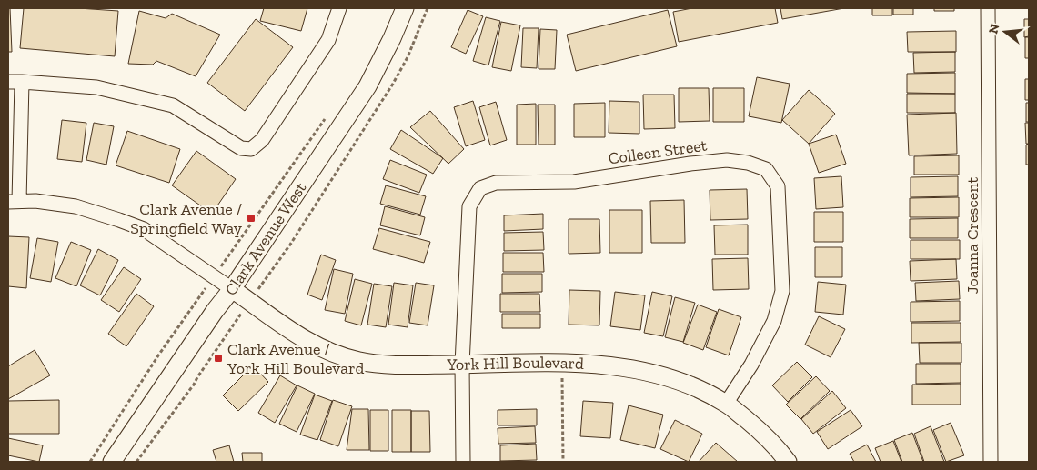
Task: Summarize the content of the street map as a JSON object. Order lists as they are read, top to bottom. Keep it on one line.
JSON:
{"streets":{"street":["Colleen Street","Joanna Crescent","Clark Avenue West","York Hill Boulevard"]},"crossings":[["Colleen Street","York Hill Boulevard"],["Clark Avenue West","York Hill Boulevard"]],"places":{"transit":["Clark Avenue / Springfield Way","Clark Avenue / York Hill Boulevard"]},"north":"left"}
